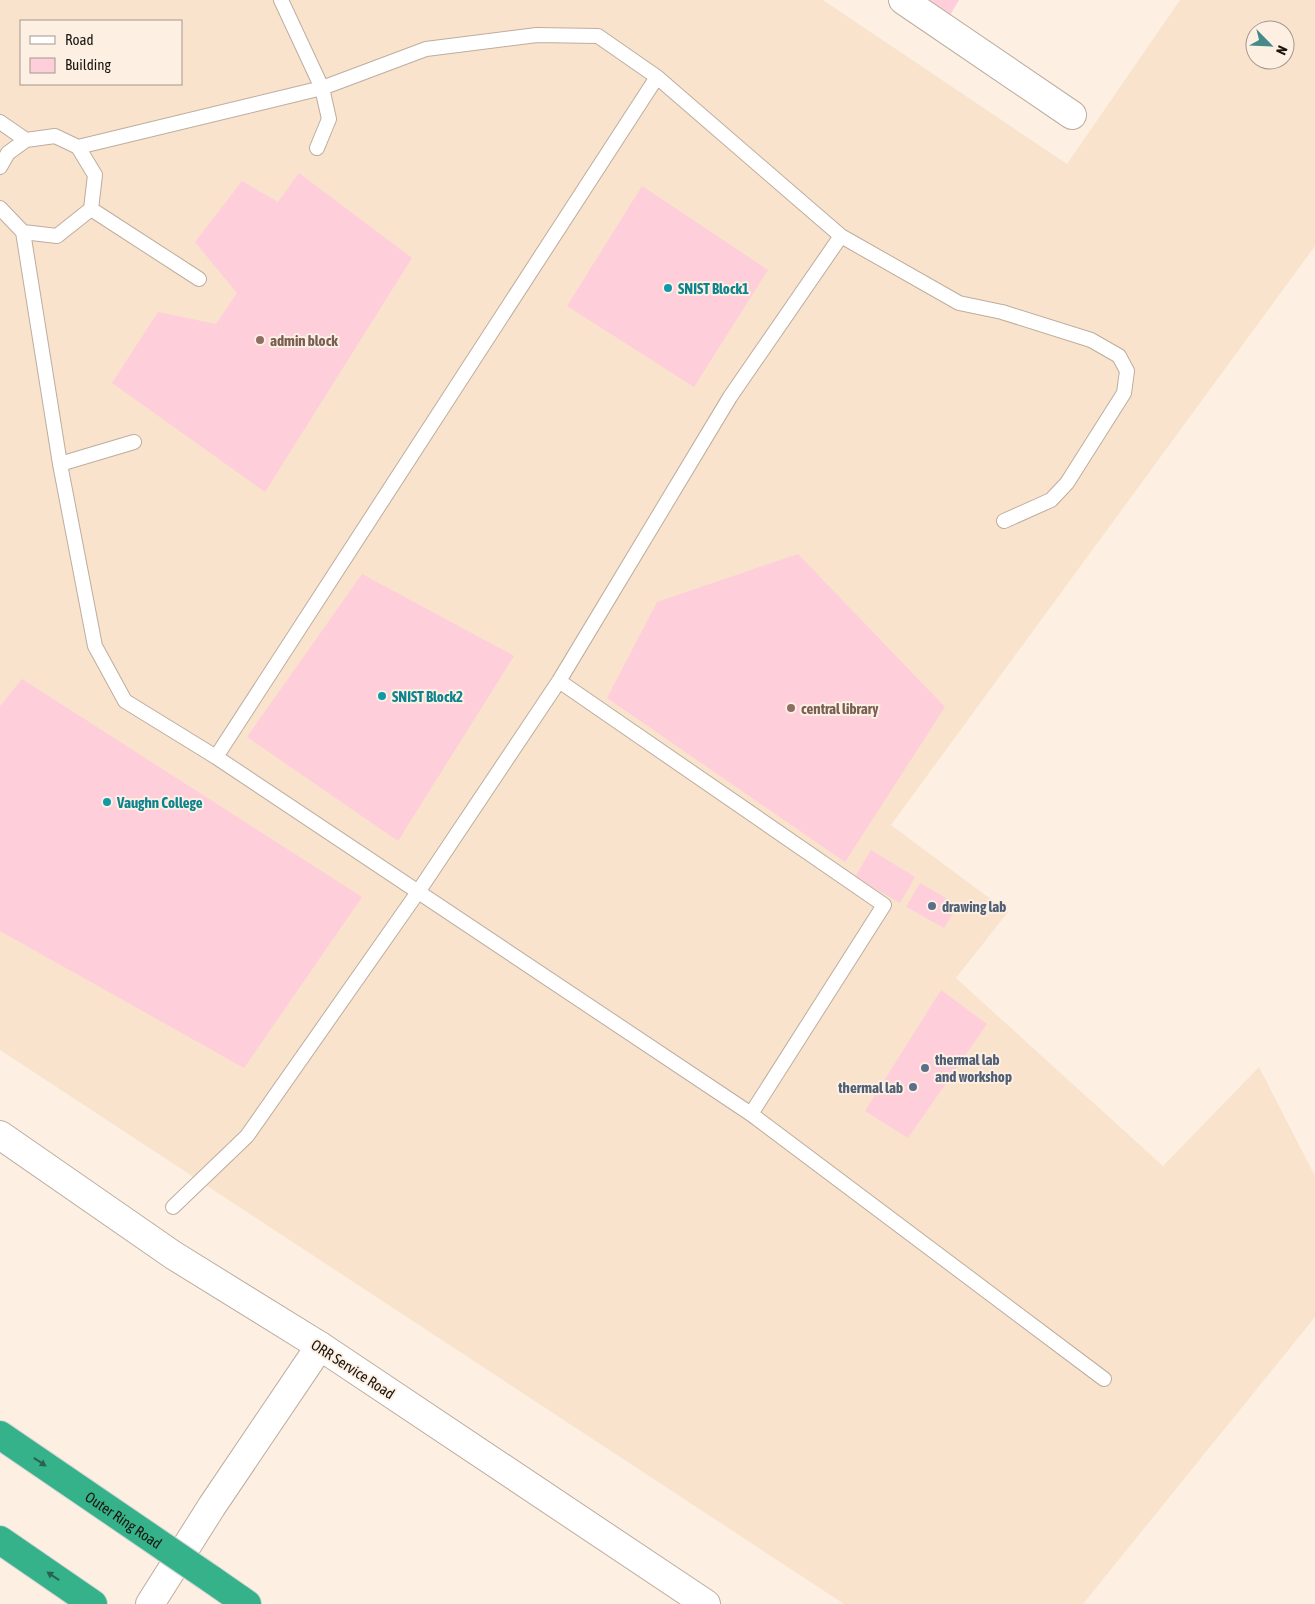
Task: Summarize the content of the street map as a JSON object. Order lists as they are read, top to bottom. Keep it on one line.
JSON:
{"streets":{"highway":["Outer Ring Road"],"main road":["ORR Service Road"]},"places":["SNIST Block1","admin block","SNIST Block2","central library","Vaughn College","drawing lab","thermal lab and workshop","thermal lab"],"legend":["Road","Building"],"north":"bottom right"}
